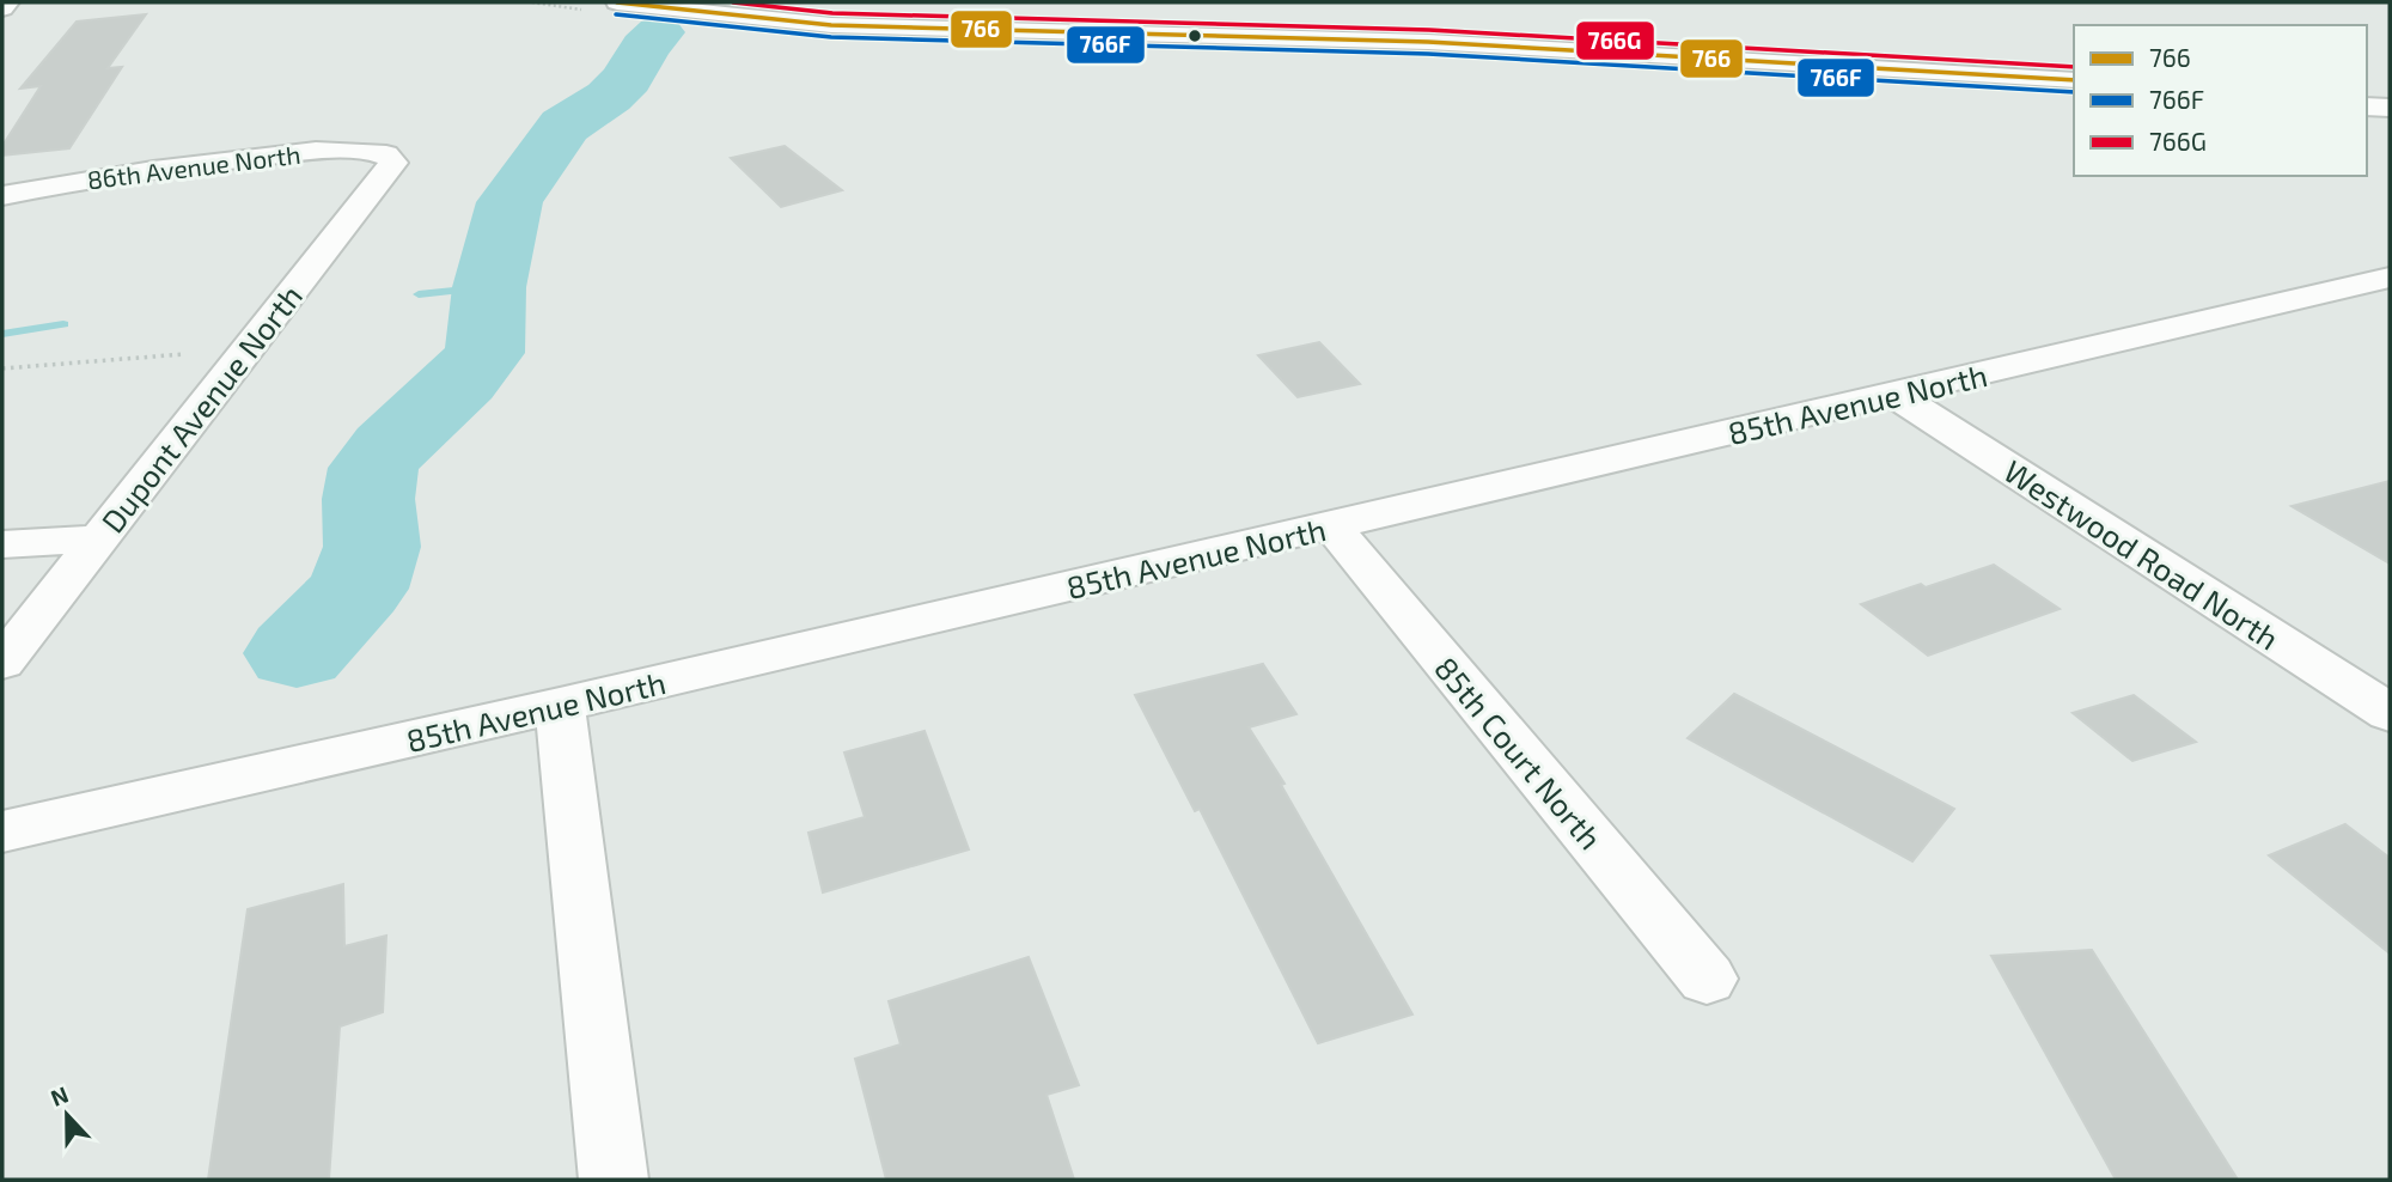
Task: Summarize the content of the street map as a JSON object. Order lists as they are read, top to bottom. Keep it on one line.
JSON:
{"streets":{"street":["86th Avenue North","85th Avenue North","Dupont Avenue North","Westwood Road North","85th Court North"]},"crossings":[["86th Avenue North","Dupont Avenue North"],["85th Avenue North","Westwood Road North"],["85th Avenue North","85th Court North"]],"lines":["transit line 766","transit line 766G","transit line 766F"],"legend":["766","766F","766G"],"north":"top"}
